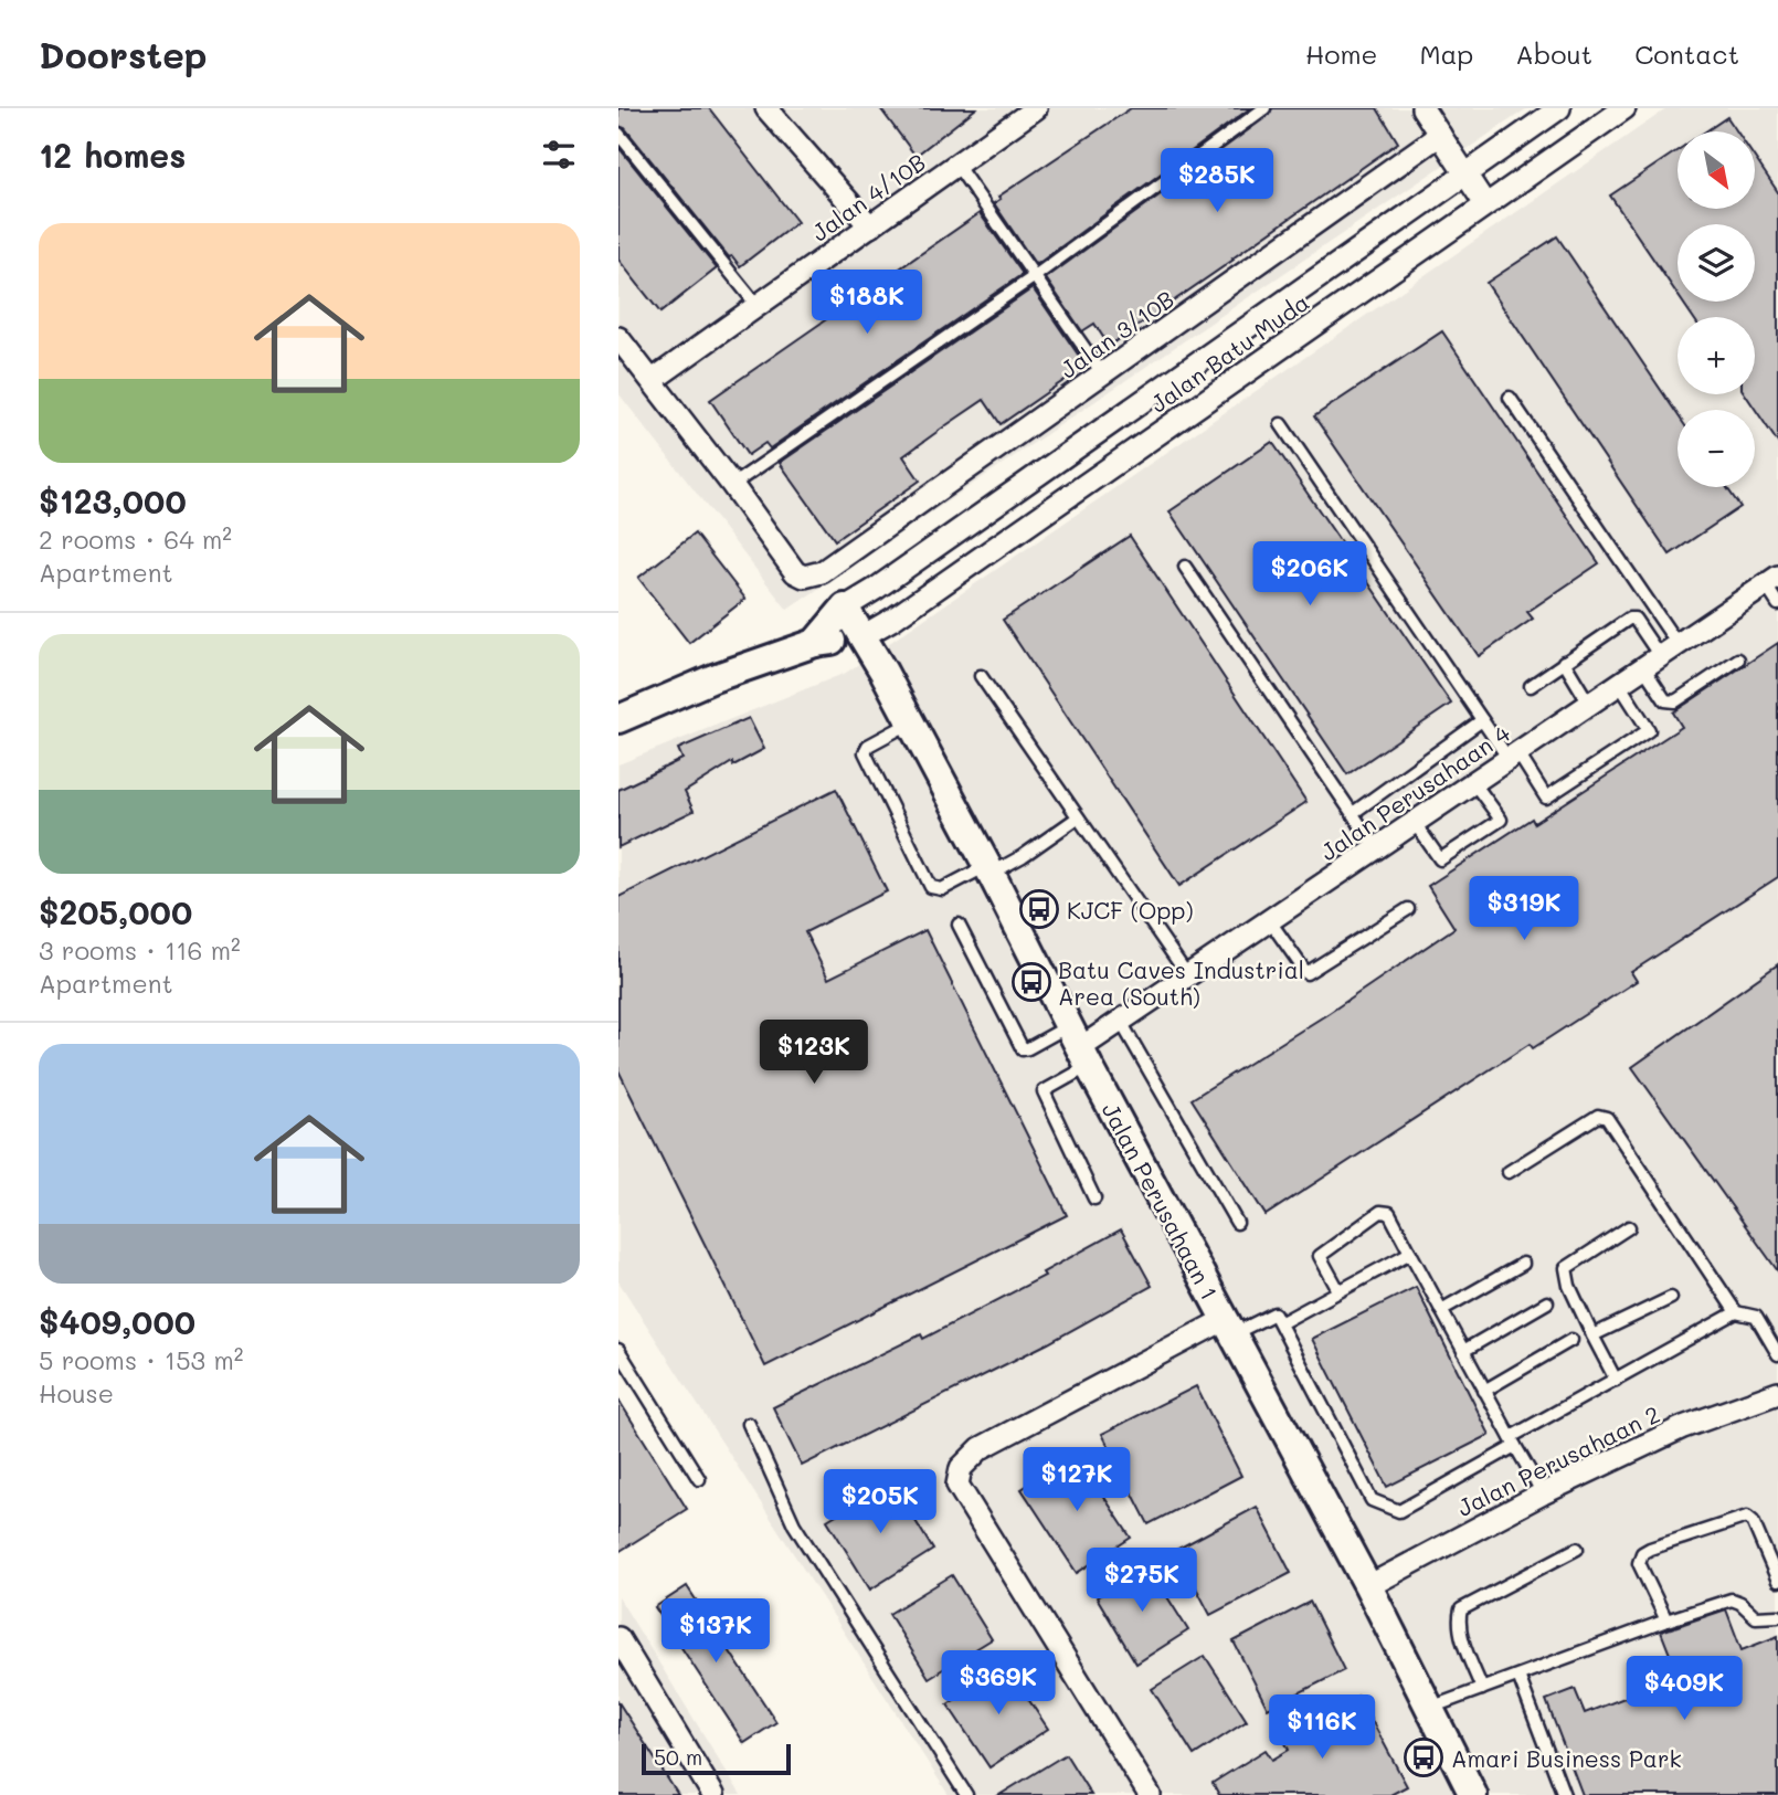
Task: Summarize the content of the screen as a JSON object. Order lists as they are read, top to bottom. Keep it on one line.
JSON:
{"streets":{"street":["Jalan 4/10B","Jalan 3/10B","Jalan Batu Muda","Jalan Perusahaan 4","Jalan Perusahaan 1","Jalan Perusahaan 2"]},"crossings":[["Jalan Batu Muda","Jalan Perusahaan 1"],["Jalan Perusahaan 4","Jalan Perusahaan 1"],["Jalan Perusahaan 1","Jalan Perusahaan 2"]],"places":{"bus stop":["KJCF (Opp)","Batu Caves Industrial Area (South)","Amari Business Park"]},"scale_bar":"50 m","north":"bottom right","page":{"header":"Doorstep","nav":["Home","Map","About","Contact"],"heading":"12 homes","map_buttons":["+","−"],"price":["$285K","$188K","$206K","$319K","$123K","$127K","$205K","$275K","$137K","$369K","$409K","$116K"],"list":[{"name":"$123,000","note":"2 rooms · 64 m² · Apartment"},{"name":"$205,000","note":"3 rooms · 116 m² · Apartment"},{"name":"$409,000","note":"5 rooms · 153 m² · House"}],"scale":"50 m"}}
